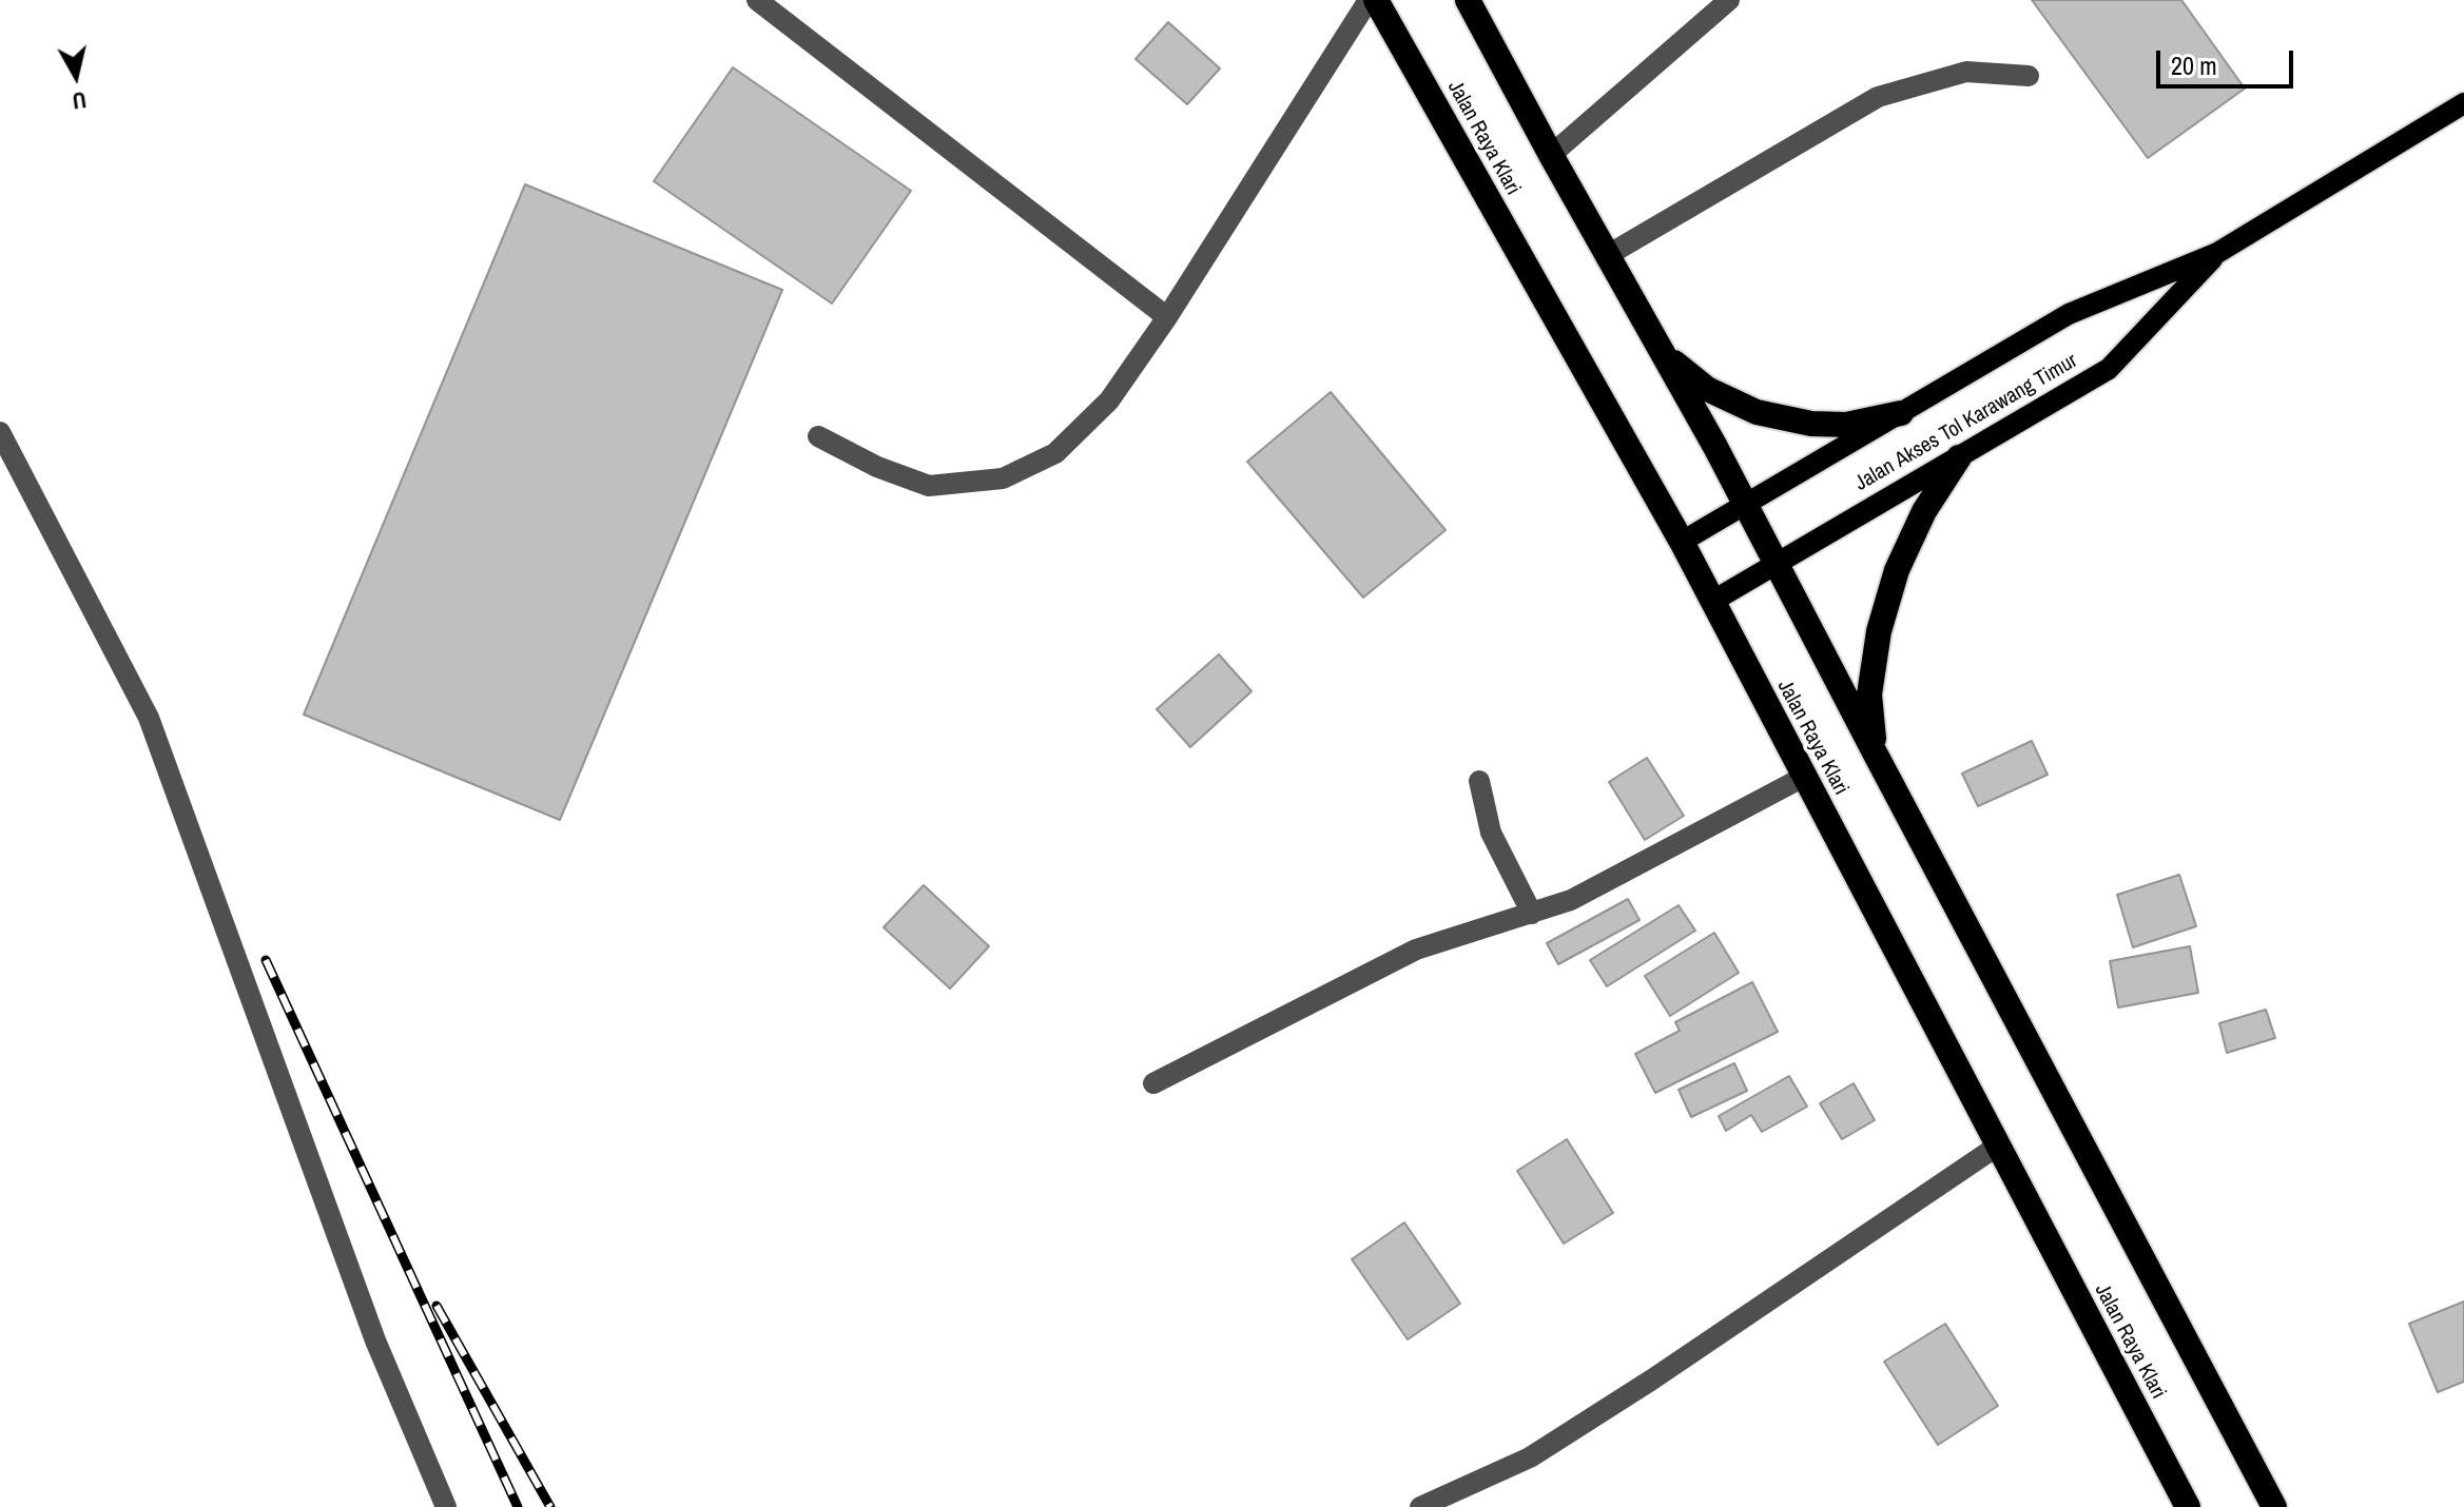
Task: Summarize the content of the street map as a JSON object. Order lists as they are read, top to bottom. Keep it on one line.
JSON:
{"streets":{"highway":["Jalan Raya Klari"],"main road":["Jalan Akses Tol Karawang Timur"]},"crossings":[["Jalan Raya Klari","Jalan Akses Tol Karawang Timur"]],"scale_bar":"20 m","north":"bottom"}
